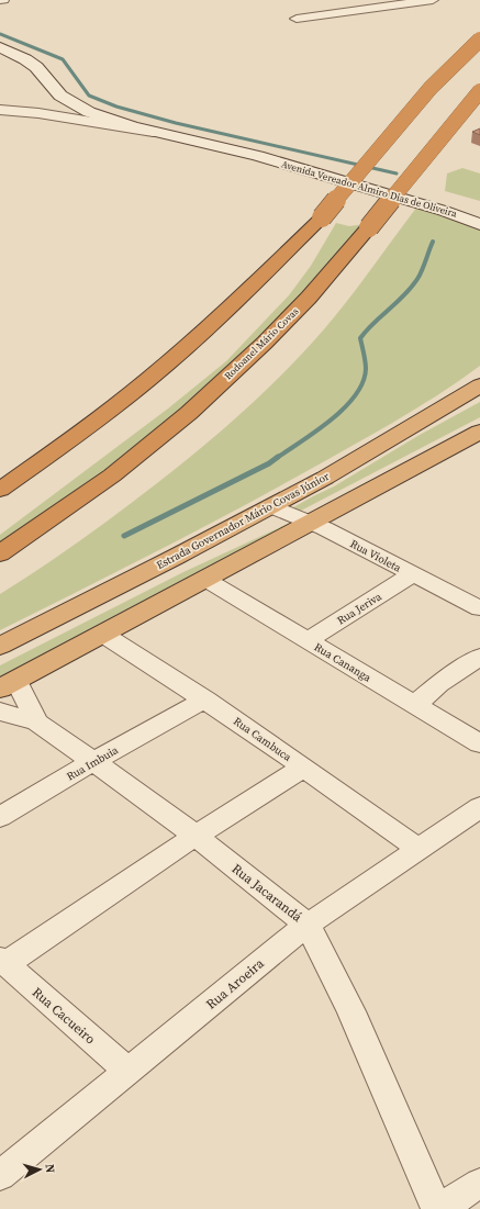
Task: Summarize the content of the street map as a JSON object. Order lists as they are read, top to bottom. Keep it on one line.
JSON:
{"streets":{"highway":["Rodoanel Mário Covas","Estrada Governador Mário Covas Júnior"],"main road":["Avenida Vereador Almiro Dias de Oliveira"],"street":["Rua Violeta","Rua Jeriva","Rua Cananga","Rua Cambuca","Rua Imbuia","Rua Jacarandá","Rua Aroeira","Rua Cacueiro"]},"crossings":[["Estrada Governador Mário Covas Júnior","Rua Violeta"],["Rua Violeta","Rua Jeriva"],["Rua Jeriva","Rua Cananga"],["Rua Cambuca","Rua Imbuia"],["Rua Cambuca","Rua Aroeira"],["Rua Imbuia","Rua Jacarandá"],["Rua Jacarandá","Rua Aroeira"],["Rua Aroeira","Rua Cacueiro"]],"north":"right"}
